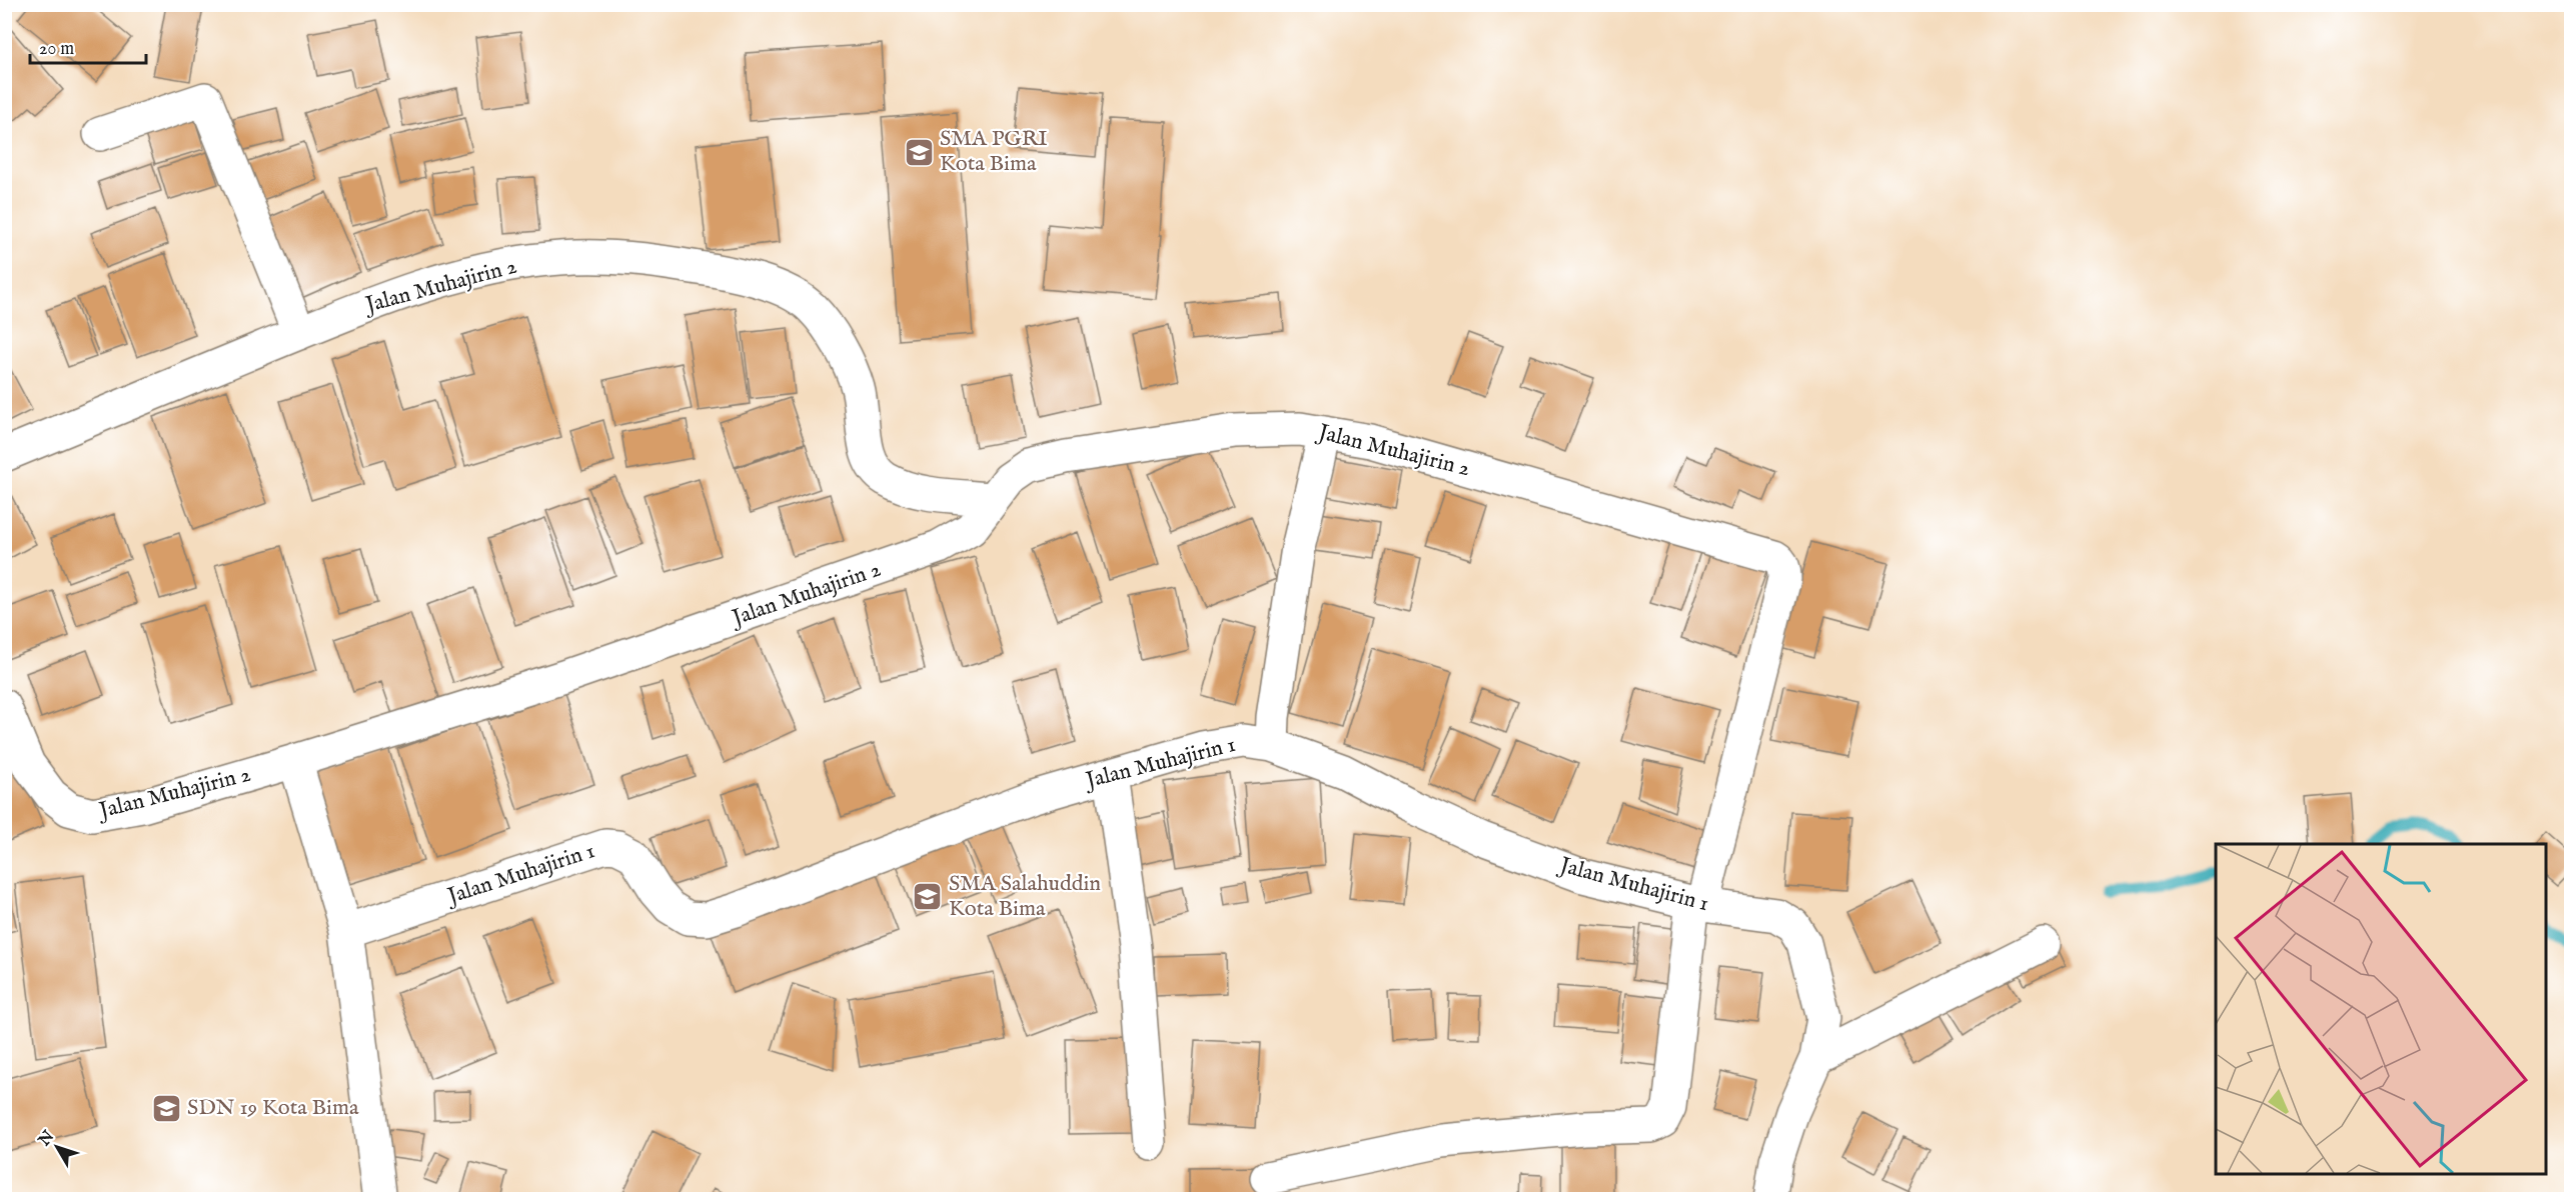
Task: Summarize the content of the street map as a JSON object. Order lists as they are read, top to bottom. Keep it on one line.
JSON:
{"streets":{"street":["Jalan Muhajirin 2","Jalan Muhajirin 1"]},"crossings":[["Jalan Muhajirin 2","Jalan Muhajirin 1"]],"places":{"school or university":["SMA PGRI Kota Bima","SMA Salahuddin Kota Bima","SDN 19 Kota Bima"]},"scale_bar":"20 m","north":"top left"}
